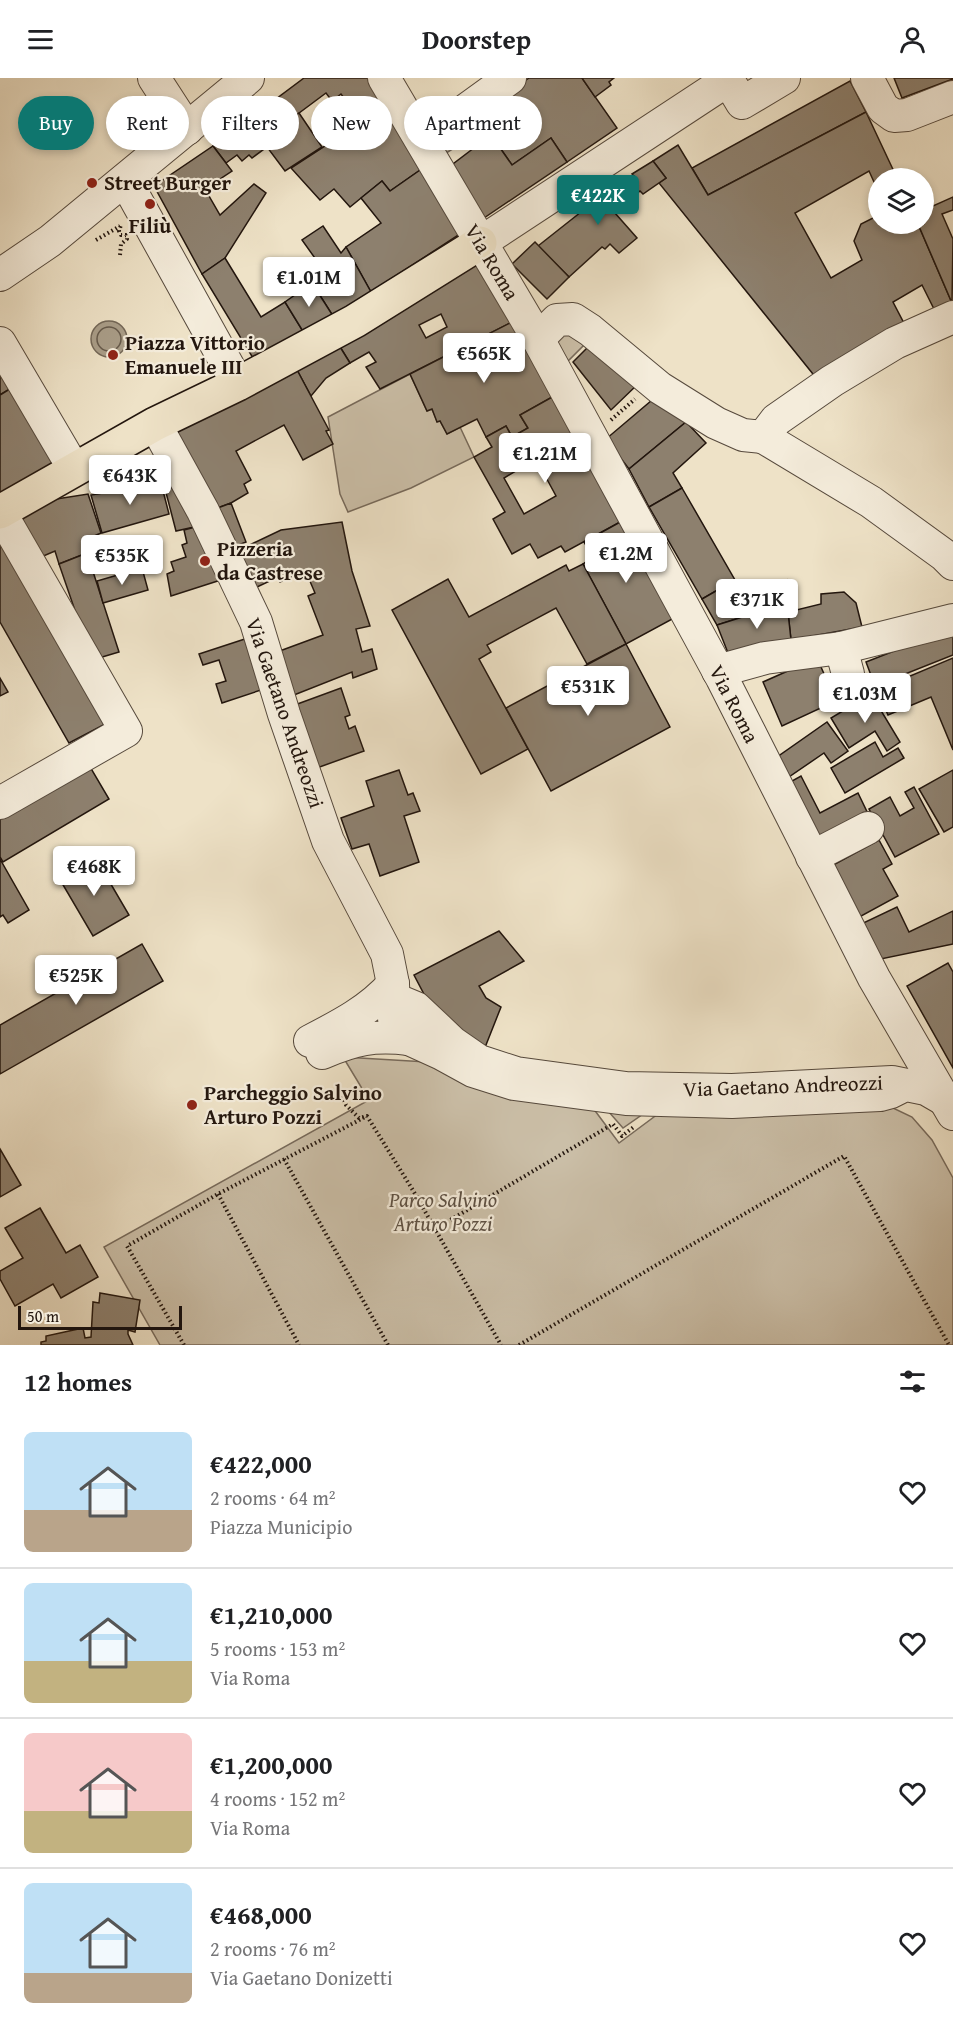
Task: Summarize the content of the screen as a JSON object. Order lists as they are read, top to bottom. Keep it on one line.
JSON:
{"streets":{"street":["Via Roma","Via Gaetano Andreozzi"]},"parks":["Parco Salvino Arturo Pozzi"],"places":["Street Burger","Filiù","Piazza Vittorio Emanuele III","Pizzeria da Castrese","Parcheggio Salvino Arturo Pozzi"],"scale_bar":"50 m","page":{"header":"Doorstep","chip":["Buy","Rent","Filters","New","Apartment"],"price":["€422K","€1.01M","€565K","€1.21M","€643K","€1.2M","€535K","€371K","€531K","€1.03M","€468K","€525K"],"scale":"50 m","heading":"12 homes","list":[{"name":"€422,000","note":"2 rooms · 64 m² · Piazza Municipio"},{"name":"€1,210,000","note":"5 rooms · 153 m² · Via Roma"},{"name":"€1,200,000","note":"4 rooms · 152 m² · Via Roma"},{"name":"€468,000","note":"2 rooms · 76 m² · Via Gaetano Donizetti"}]}}
